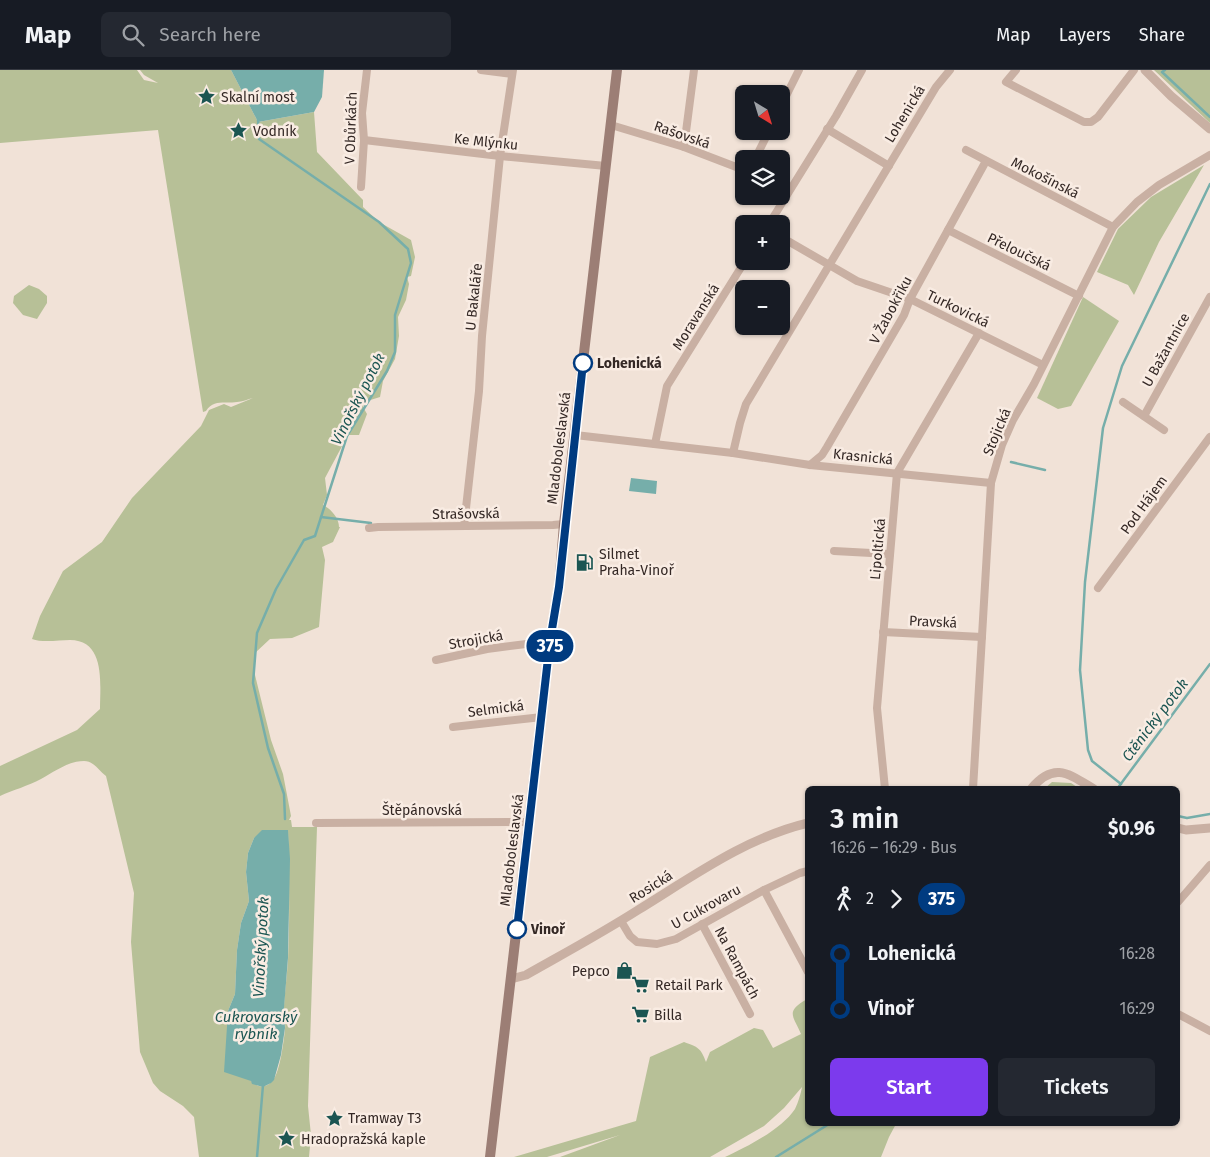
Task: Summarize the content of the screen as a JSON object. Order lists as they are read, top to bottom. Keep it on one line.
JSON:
{"streets":{"main road":["Mladoboleslavská"],"street":["Lohenická","V Obůrkách","Rašovská","Ke Mlýnku","Mokošínská","Přeloučská","U Bakaláře","Turkovická","V Žabokřiku","Moravanská","U Bažantnice","Stojická","Krasnická","Pod Hájem","Strašovská","Lipoltická","Pravská","Strojická","Selmická","Štěpánovská","Rosická","U Cukrovaru","Na Rampách"]},"crossings":[["Lohenická","Turkovická"],["Lohenická","Krasnická"],["V Obůrkách","Ke Mlýnku"],["Rašovská","Mladoboleslavská"],["Ke Mlýnku","U Bakaláře"],["Ke Mlýnku","Mladoboleslavská"],["Mokošínská","V Žabokřiku"],["Mokošínská","Stojická"],["Přeloučská","V Žabokřiku"],["Přeloučská","Stojická"],["U Bakaláře","Strašovská"],["Turkovická","V Žabokřiku"],["Turkovická","Stojická"],["Turkovická","Lipoltická"],["V Žabokřiku","Krasnická"],["Stojická","Krasnická"],["Stojická","Pravská"],["Mladoboleslavská","Strašovská"],["Mladoboleslavská","Strojická"],["Mladoboleslavská","Selmická"],["Mladoboleslavská","Štěpánovská"],["Mladoboleslavská","Rosická"],["Krasnická","Lipoltická"],["Lipoltická","Pravská"],["Rosická","U Cukrovaru"],["U Cukrovaru","Na Rampách"]],"water":["Vinořský potok","Ctěnický potok","Cukrovarský rybník"],"places":{"place":["Skalní most","Vodník","Tramway T3","Hradopražská kaple"],"other":["Lohenická","Vinoř"],"fuel station":["Silmet Praha-Vinoř"],"shop":["Pepco"],"supermarket":["Retail Park","Billa"]},"lines":["bus line 375"],"north":"bottom right","page":{"header":"Map","search":"Search here","nav":["Map","Layers","Share"],"on_map":"375","map_buttons":["+","−"],"heading":["3 min","16:26 – 16:29 · Bus","$0.96"],"legs":["2","375"],"list":[{"name":"Lohenická","value":"16:28"},{"name":"Vinoř","value":"16:29"}],"buttons":["Start","Tickets"]}}
